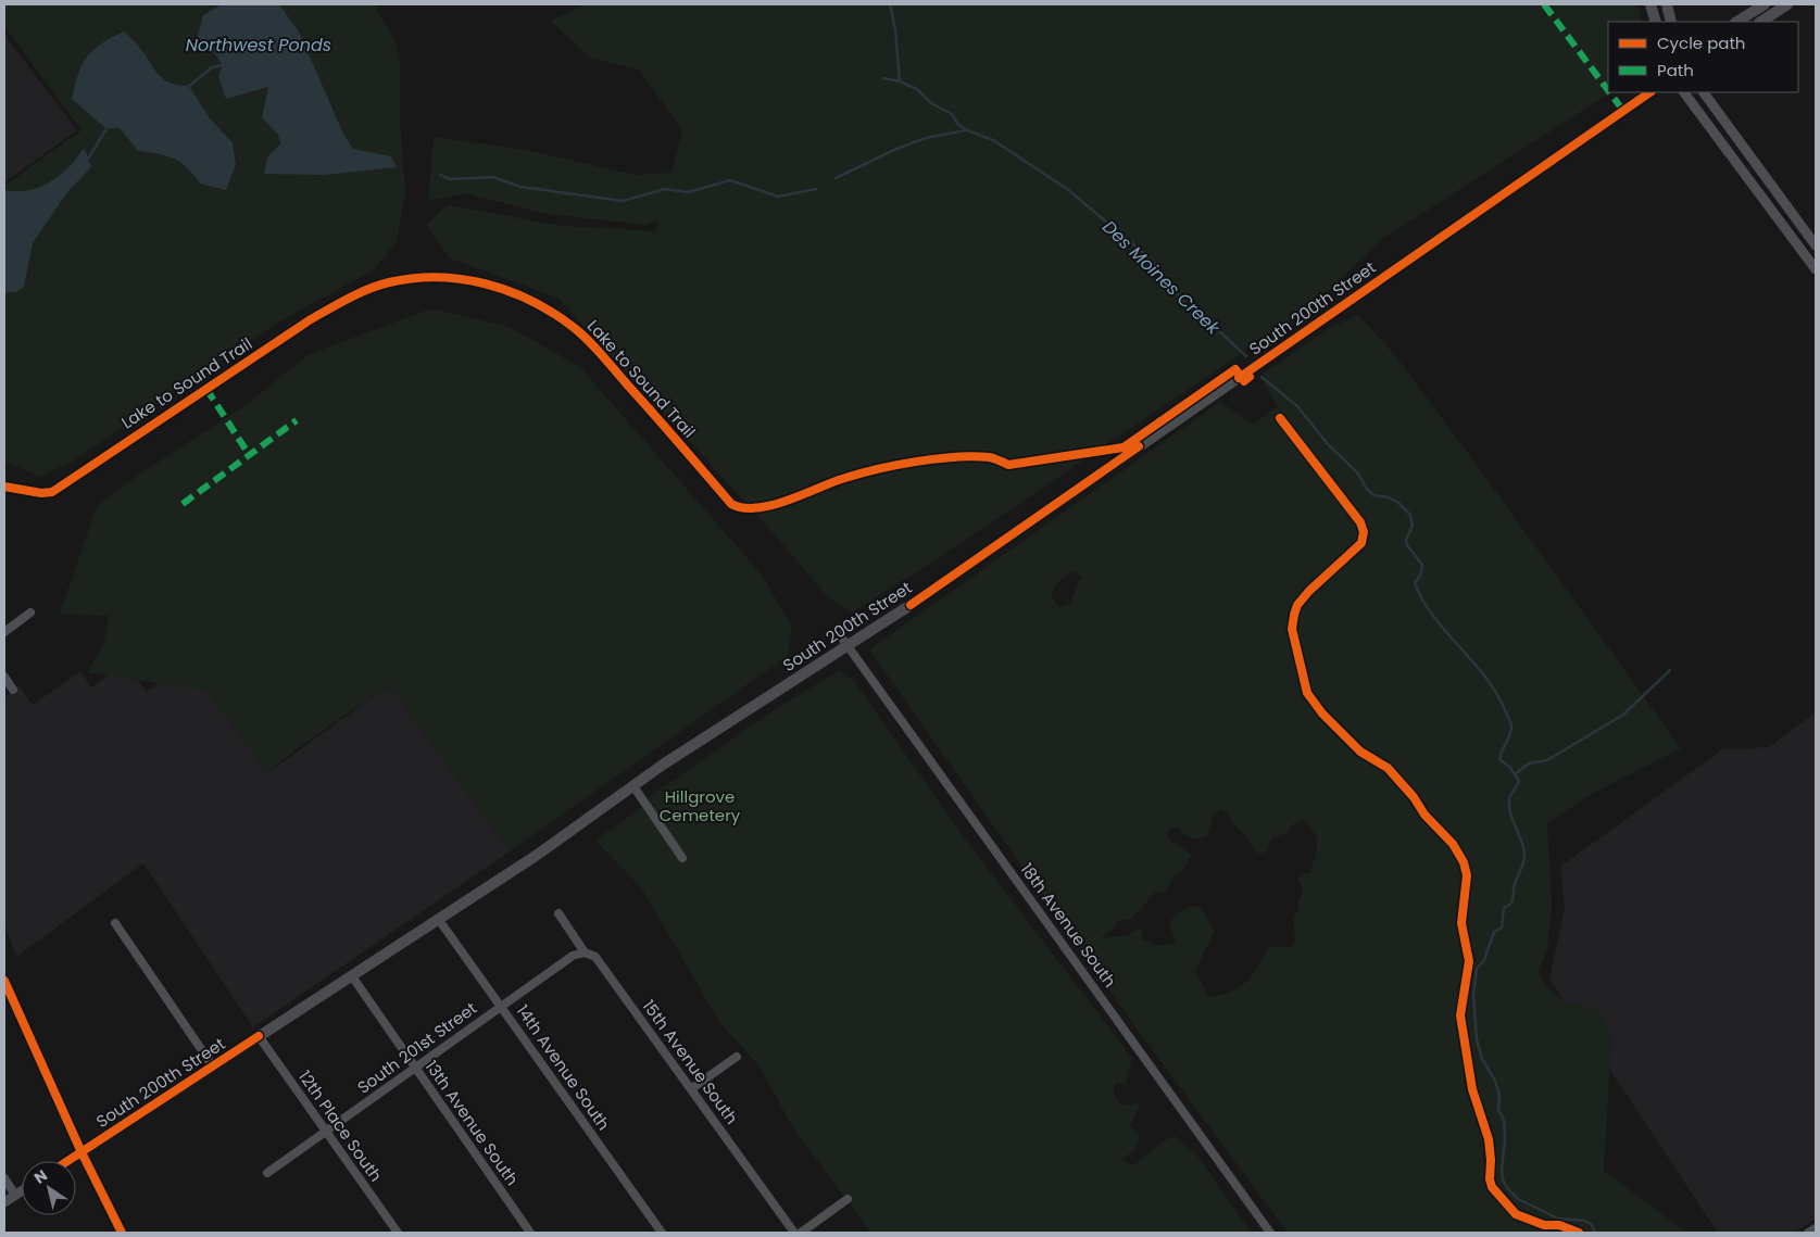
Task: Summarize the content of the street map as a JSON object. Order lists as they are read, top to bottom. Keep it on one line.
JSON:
{"streets":{"main road":["South 200th Street"],"street":["18th Avenue South","South 201st Street","15th Avenue South","14th Avenue South","13th Avenue South","12th Place South"],"cycle path":["Lake to Sound Trail"]},"crossings":[["South 200th Street","18th Avenue South"],["South 200th Street","14th Avenue South"],["South 200th Street","13th Avenue South"],["South 200th Street","12th Place South"],["South 201st Street","15th Avenue South"],["South 201st Street","14th Avenue South"],["South 201st Street","13th Avenue South"],["South 201st Street","12th Place South"]],"water":["Northwest Ponds","Des Moines Creek"],"parks":["Hillgrove Cemetery"],"legend":["Cycle path","Path"],"north":"top left"}
